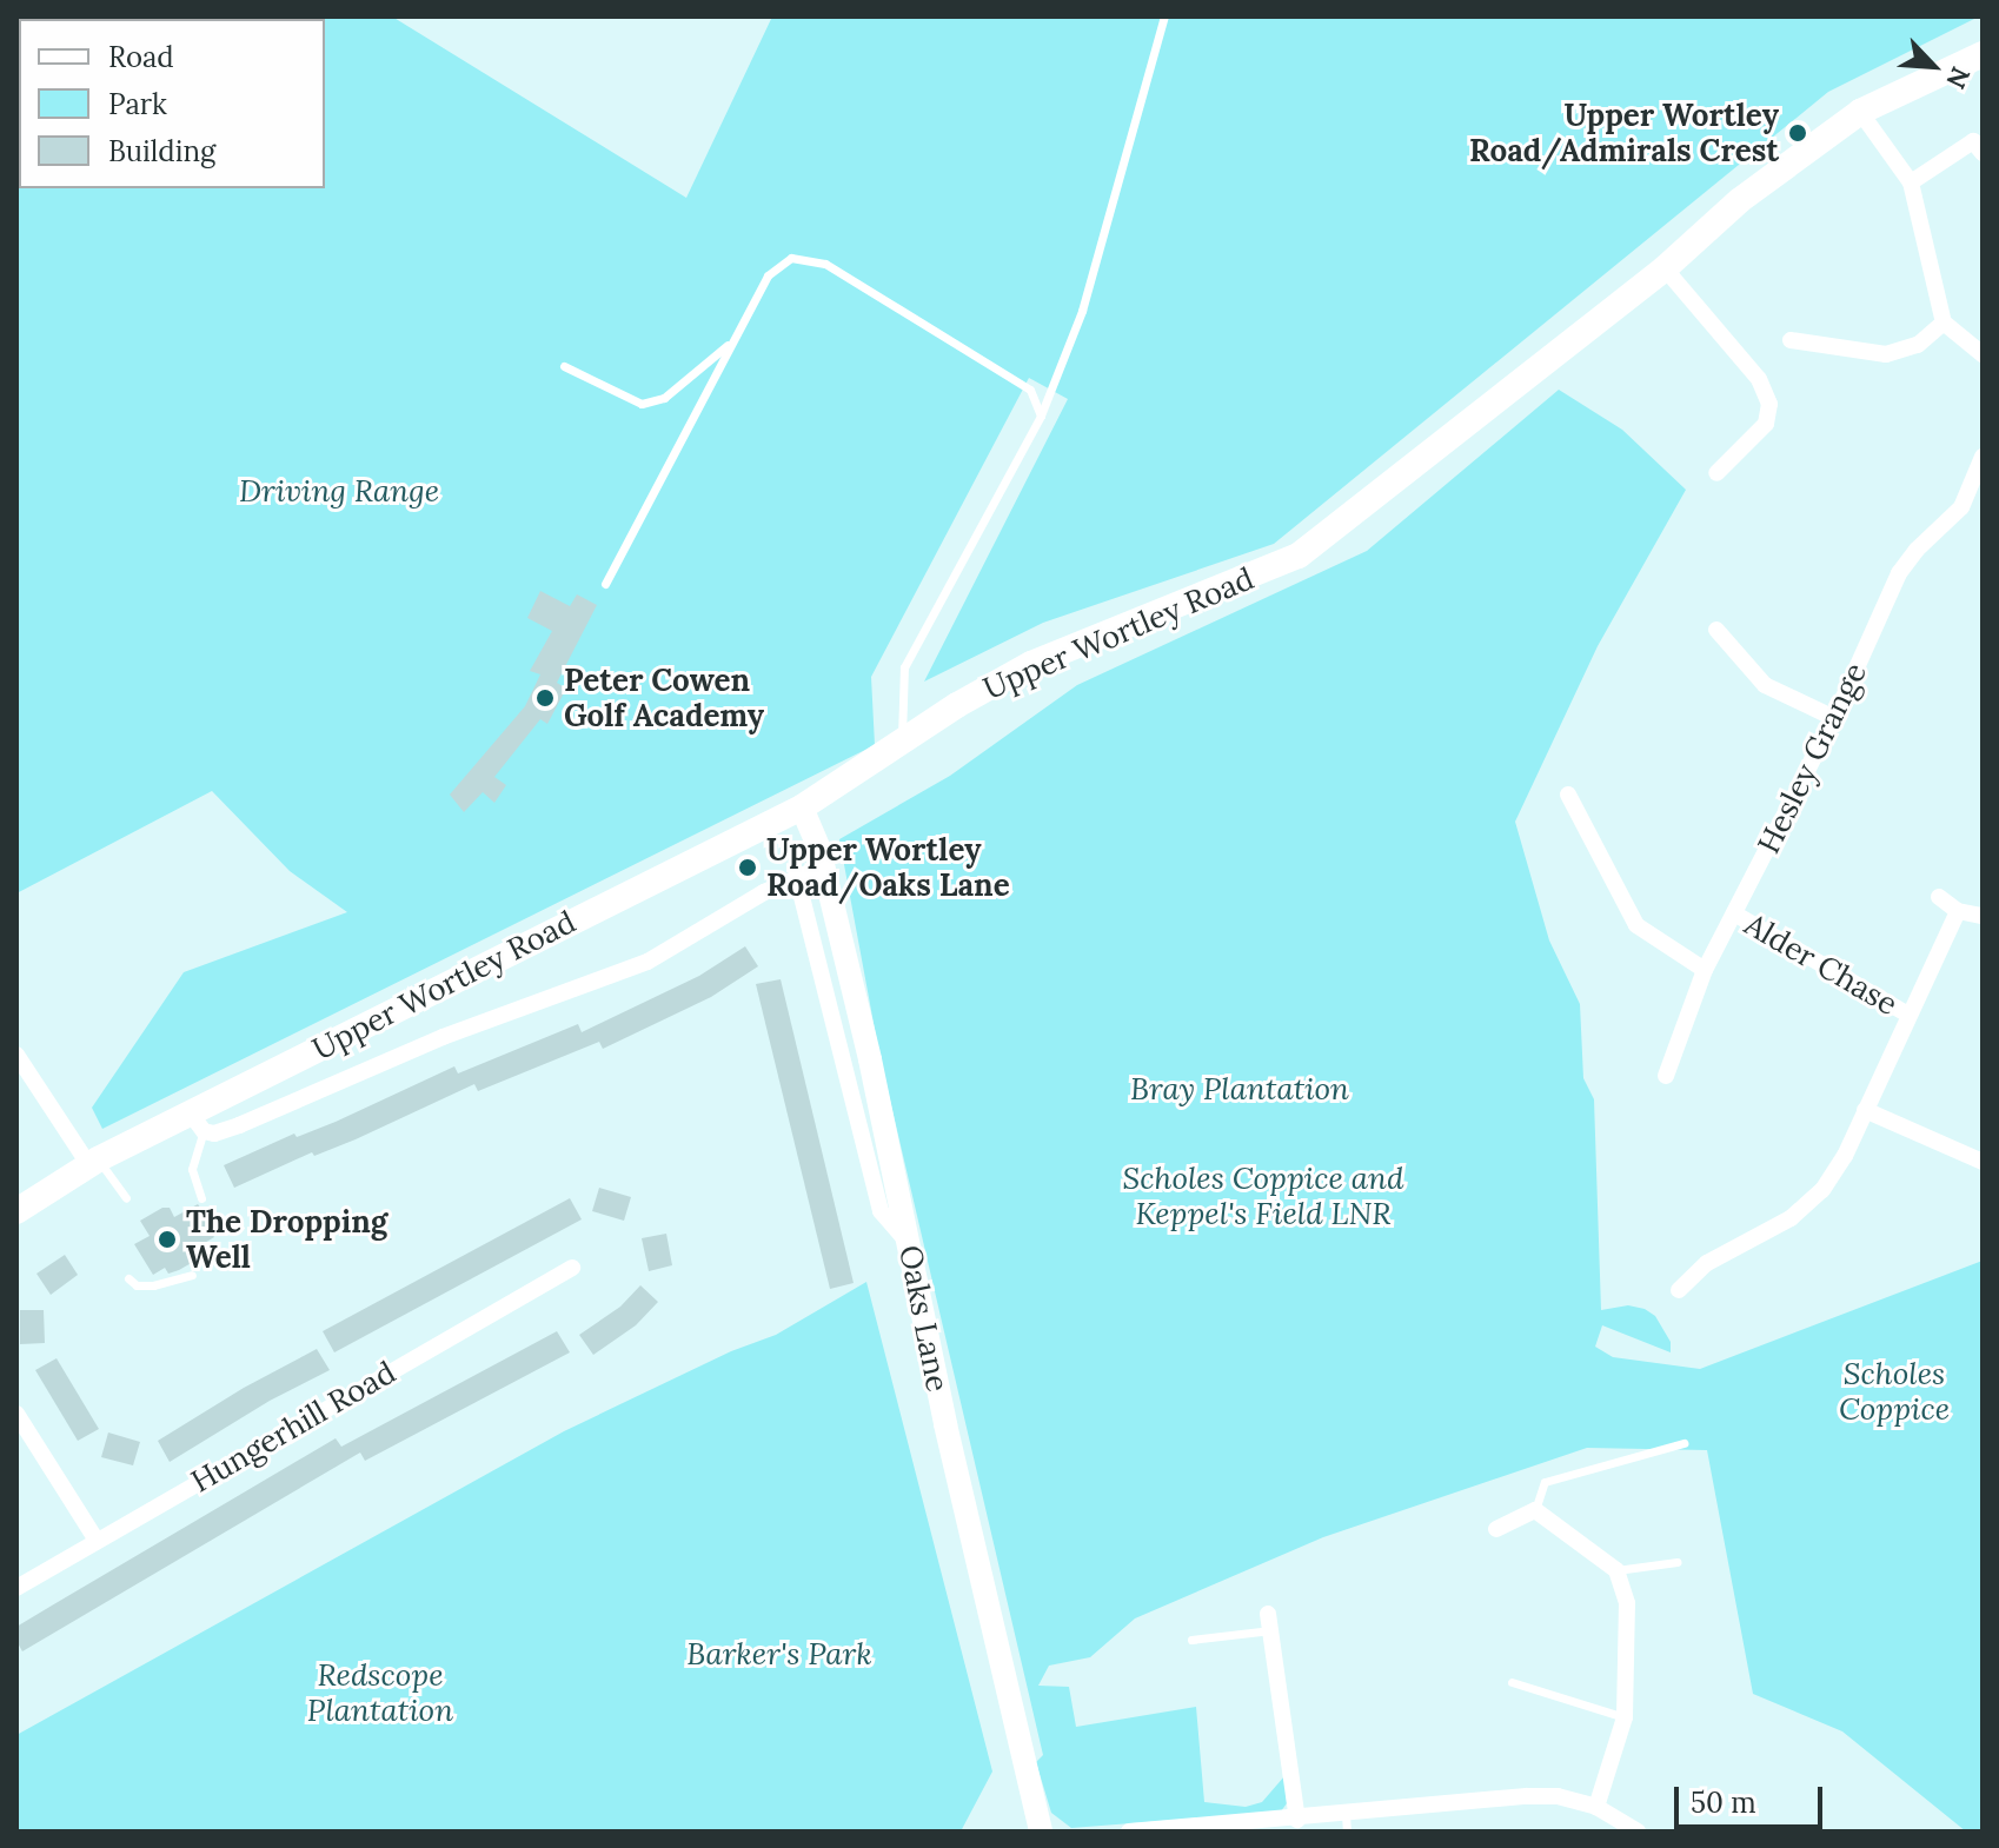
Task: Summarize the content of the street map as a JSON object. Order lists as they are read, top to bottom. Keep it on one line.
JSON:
{"streets":{"main road":["Upper Wortley Road"],"street":["Hesley Grange","Alder Chase","Oaks Lane","Hungerhill Road"]},"crossings":[["Upper Wortley Road","Oaks Lane"],["Hesley Grange","Alder Chase"]],"parks":["Driving Range","Bray Plantation","Scholes Coppice and Keppel's Field LNR","Scholes Coppice","Barker's Park","Redscope Plantation"],"places":["Upper Wortley Road/Admirals Crest","Peter Cowen Golf Academy","Upper Wortley Road/Oaks Lane","The Dropping Well"],"legend":["Road","Park","Building"],"scale_bar":"50 m","north":"bottom right"}
